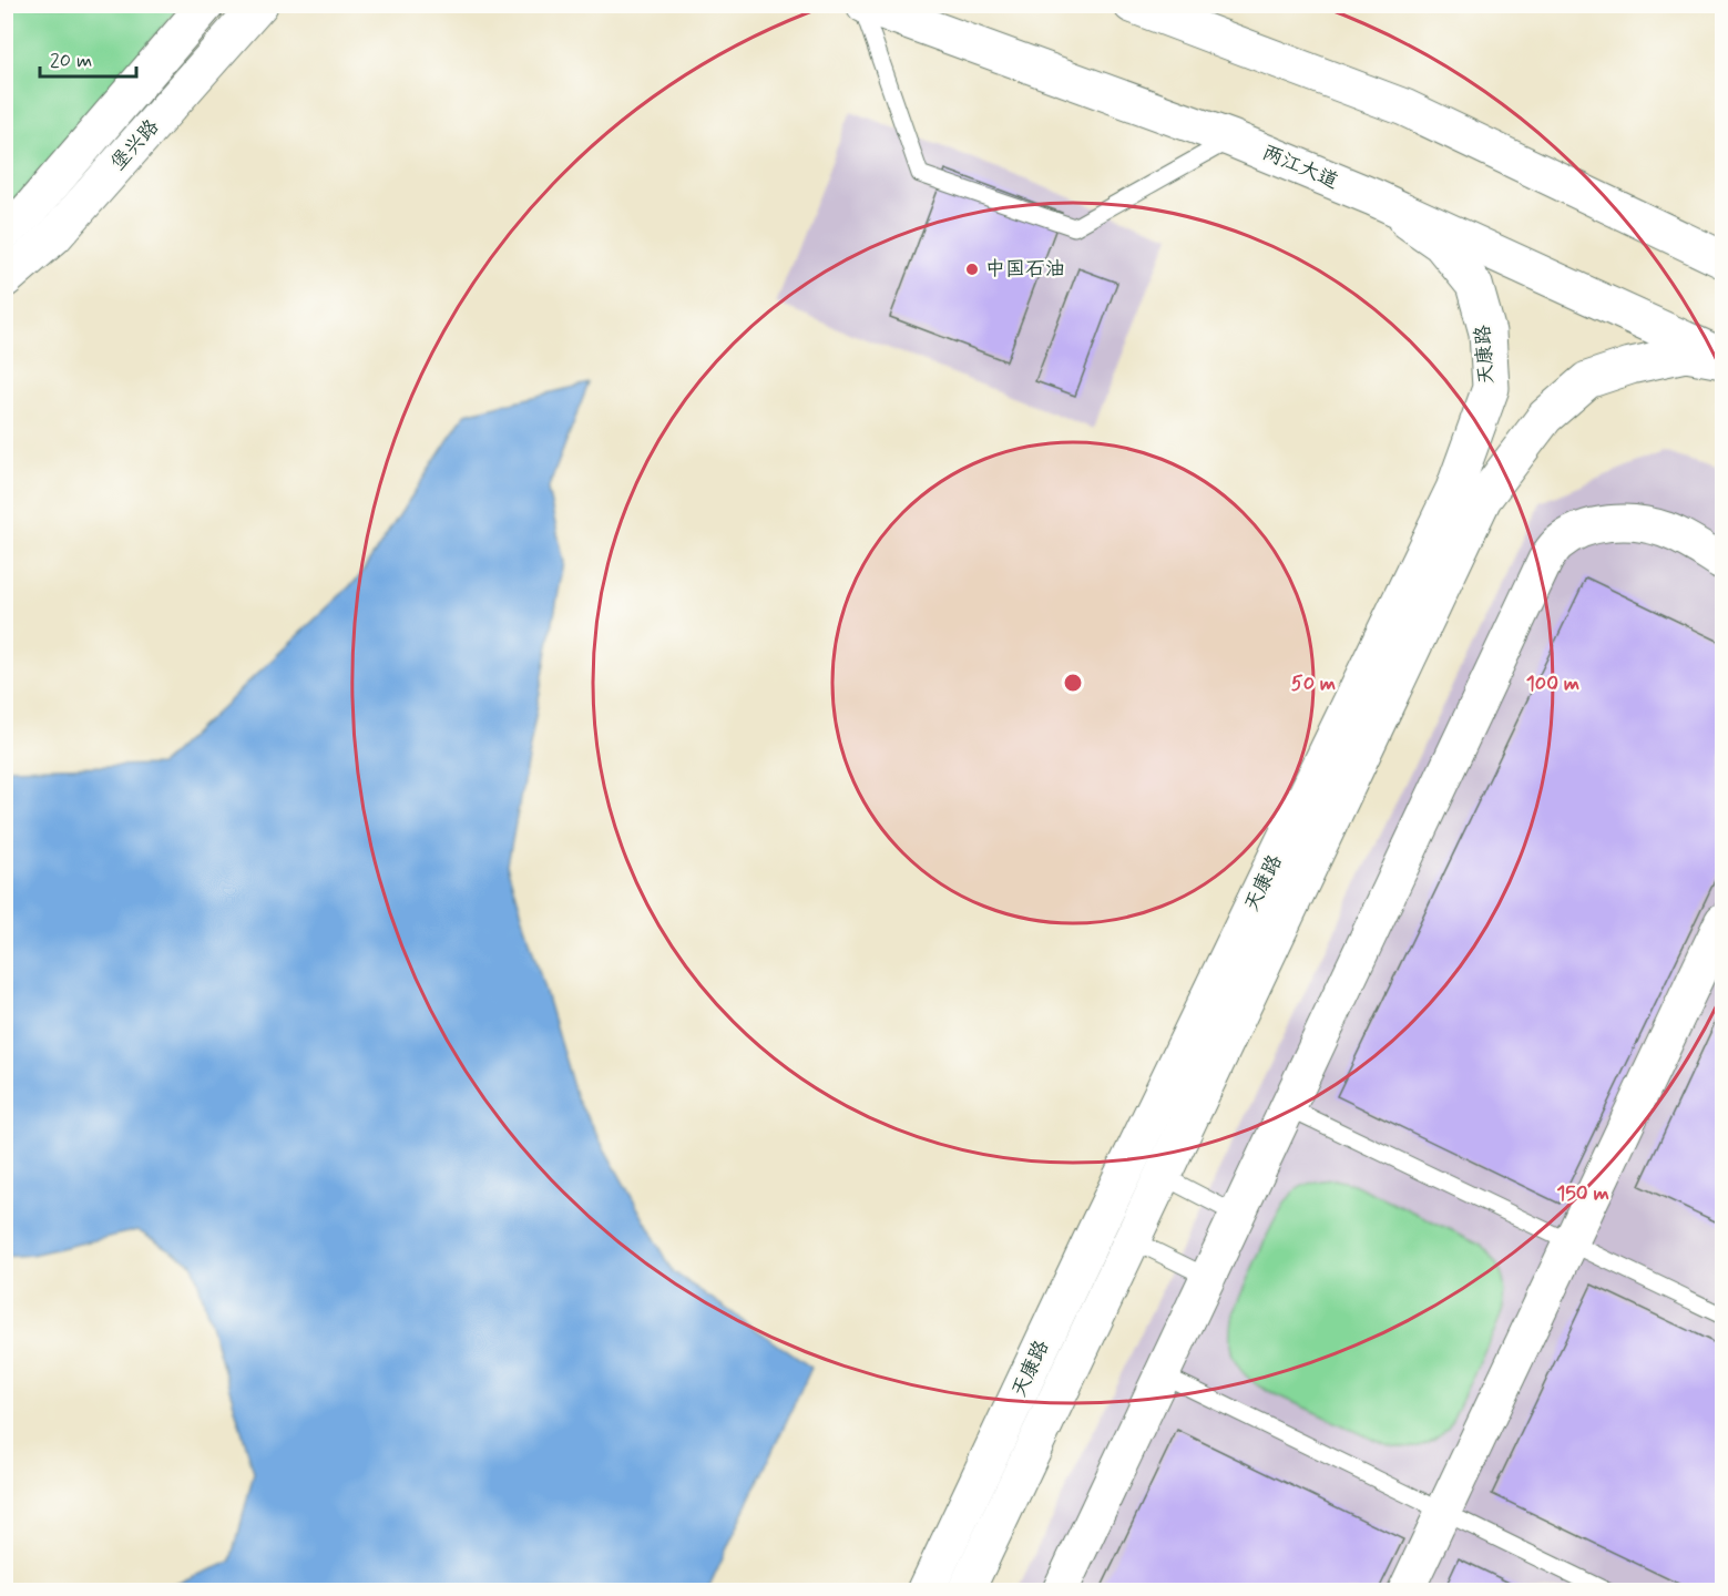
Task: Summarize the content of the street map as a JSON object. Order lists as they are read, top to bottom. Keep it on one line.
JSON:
{"streets":{"street":["堡兴路","两江大道","天康路"]},"crossings":[["两江大道","天康路"]],"places":["中国石油"],"scale_bar":"20 m","rings":["50 m","100 m","150 m"]}
